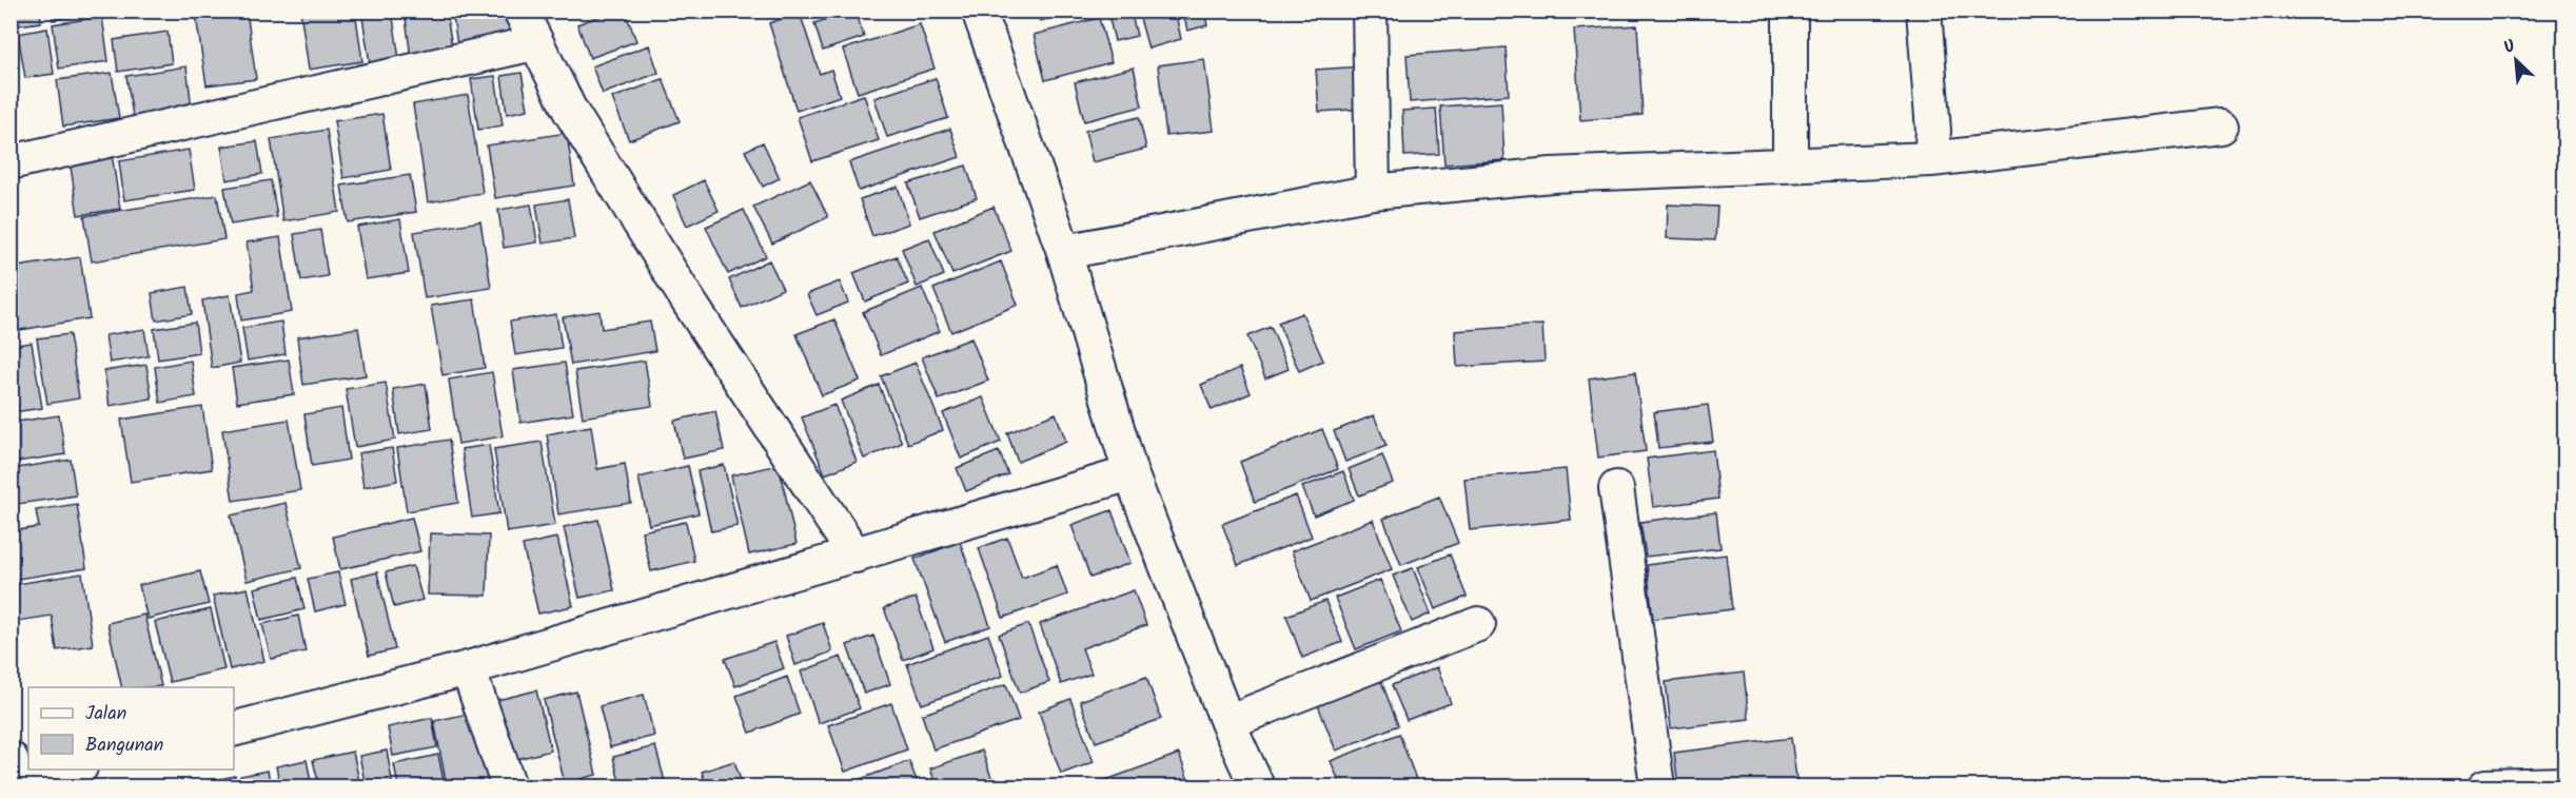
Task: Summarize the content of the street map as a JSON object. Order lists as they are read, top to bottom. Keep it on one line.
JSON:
{"legend":["Jalan","Bangunan"],"north":"top left"}
